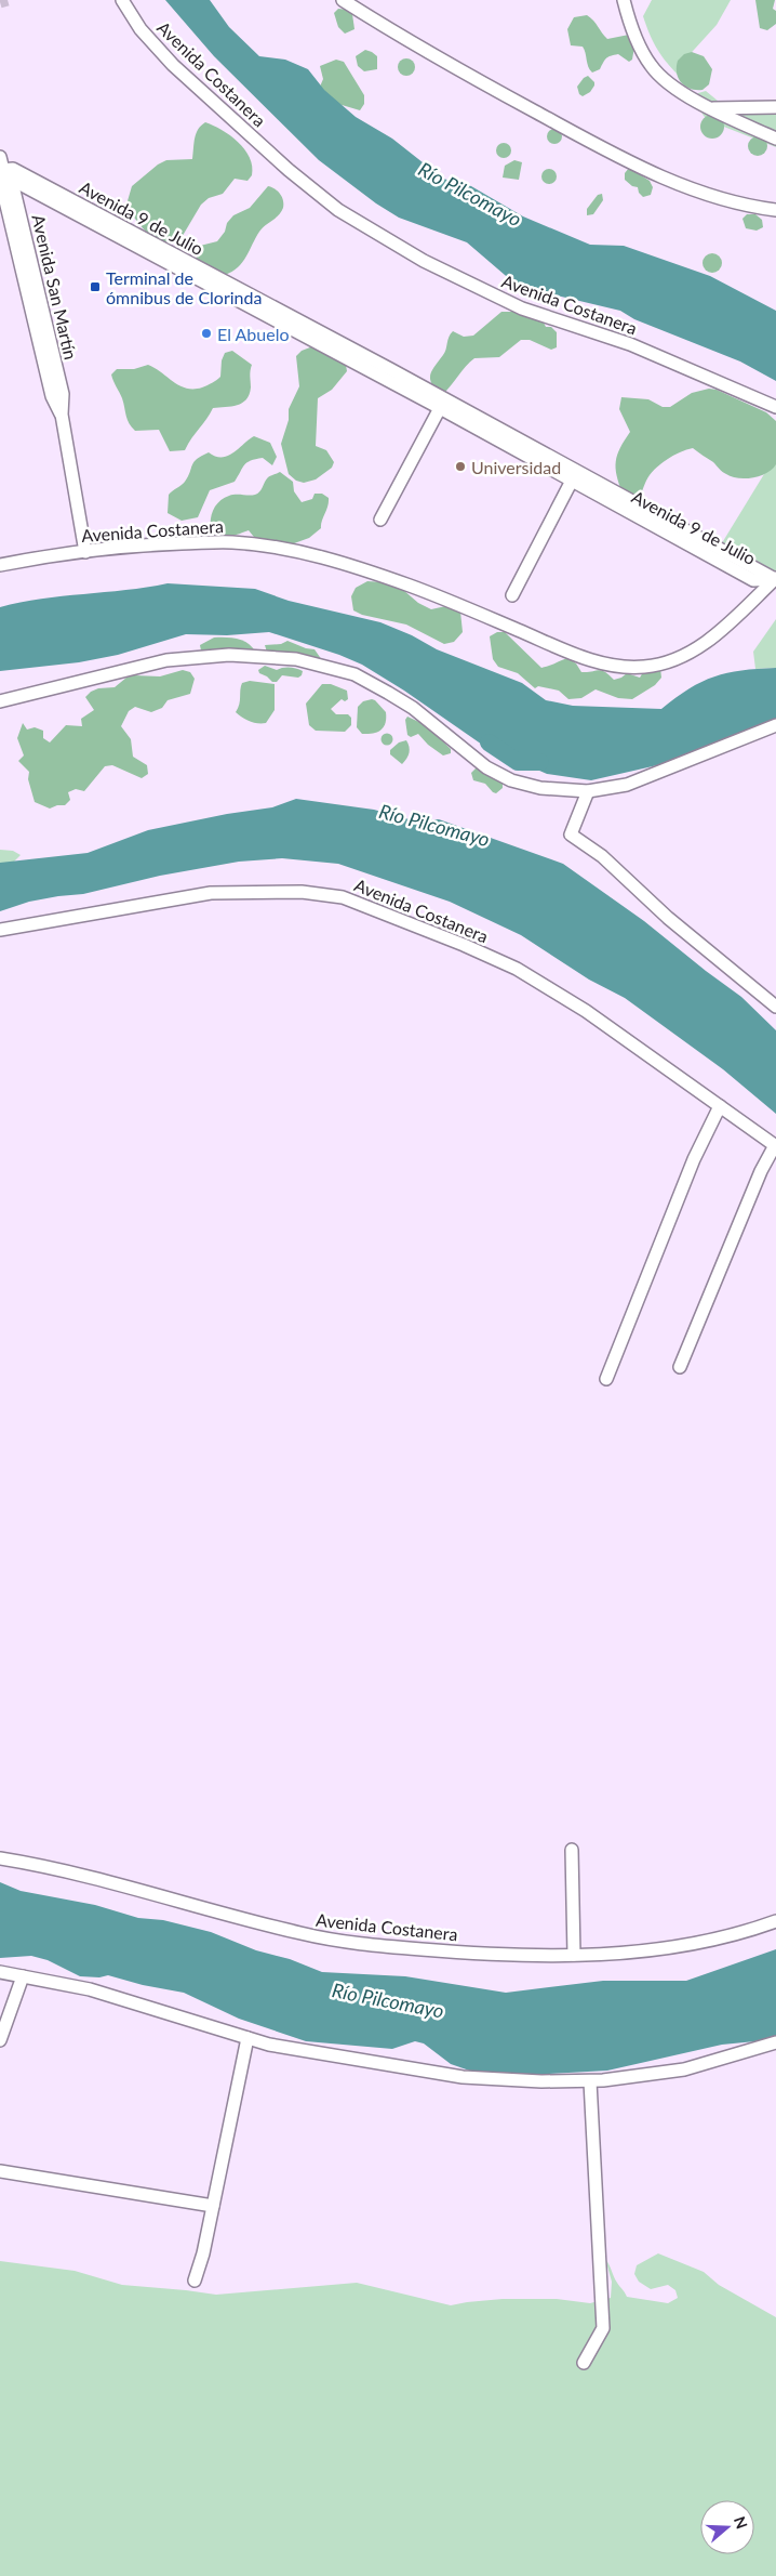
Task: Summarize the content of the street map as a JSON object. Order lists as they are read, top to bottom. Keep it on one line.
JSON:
{"streets":{"street":["Avenida Costanera","Avenida 9 de Julio","Avenida San Martín"]},"crossings":[["Avenida Costanera","Avenida 9 de Julio"],["Avenida Costanera","Avenida San Martín"],["Avenida 9 de Julio","Avenida San Martín"]],"water":["Río Pilcomayo"],"places":{"transit":["Terminal de ómnibus de Clorinda"],"other":["El Abuelo","Universidad"]},"north":"right"}
